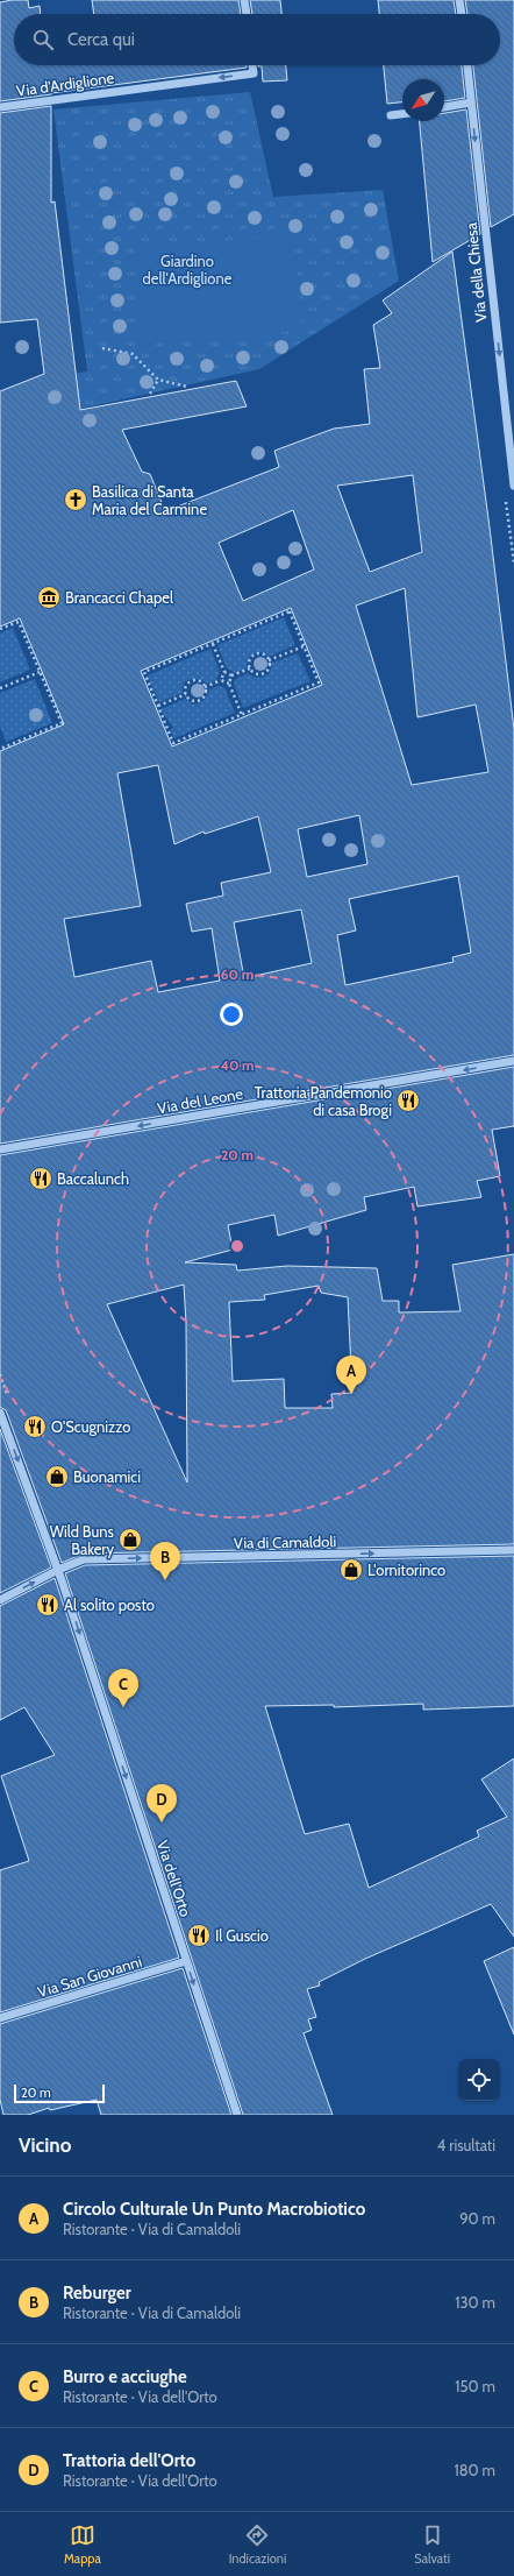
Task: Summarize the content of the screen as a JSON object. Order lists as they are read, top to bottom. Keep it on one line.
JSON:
{"streets":{"street":["Via d'Ardiglione","Via della Chiesa","Via del Leone","Via di Camaldoli","Via dell'Orto","Via San Giovanni"]},"crossings":[["Via di Camaldoli","Via dell'Orto"],["Via dell'Orto","Via San Giovanni"]],"one_way":["Via d'Ardiglione","Via della Chiesa","Via del Leone","Via di Camaldoli","Via dell'Orto"],"parks":["Giardino dell'Ardiglione"],"places":{"church":["Basilica di Santa Maria del Carmine"],"museum":["Brancacci Chapel"],"restaurant":["Trattoria Pandemonio di casa Brogi","Baccalunch","O'Scugnizzo","Al solito posto","Il Guscio"],"shop":["Buonamici","Wild Buns Bakery","L'ornitorinco"]},"scale_bar":"20 m","north":"bottom left","page":{"search":"Cerca qui","pins":["A","B","C","D"],"scale":"20 m","heading":["Vicino","4 risultati"],"list":[{"mark":"A","name":"Circolo Culturale Un Punto Macrobiotico","note":"Ristorante · Via di Camaldoli","value":"90 m"},{"mark":"B","name":"Reburger","note":"Ristorante · Via di Camaldoli","value":"130 m"},{"mark":"C","name":"Burro e acciughe","note":"Ristorante · Via dell'Orto","value":"150 m"},{"mark":"D","name":"Trattoria dell'Orto","note":"Ristorante · Via dell'Orto","value":"180 m"}],"nav":["Mappa","Indicazioni","Salvati"]},"rings":["60 m","40 m","20 m"]}
